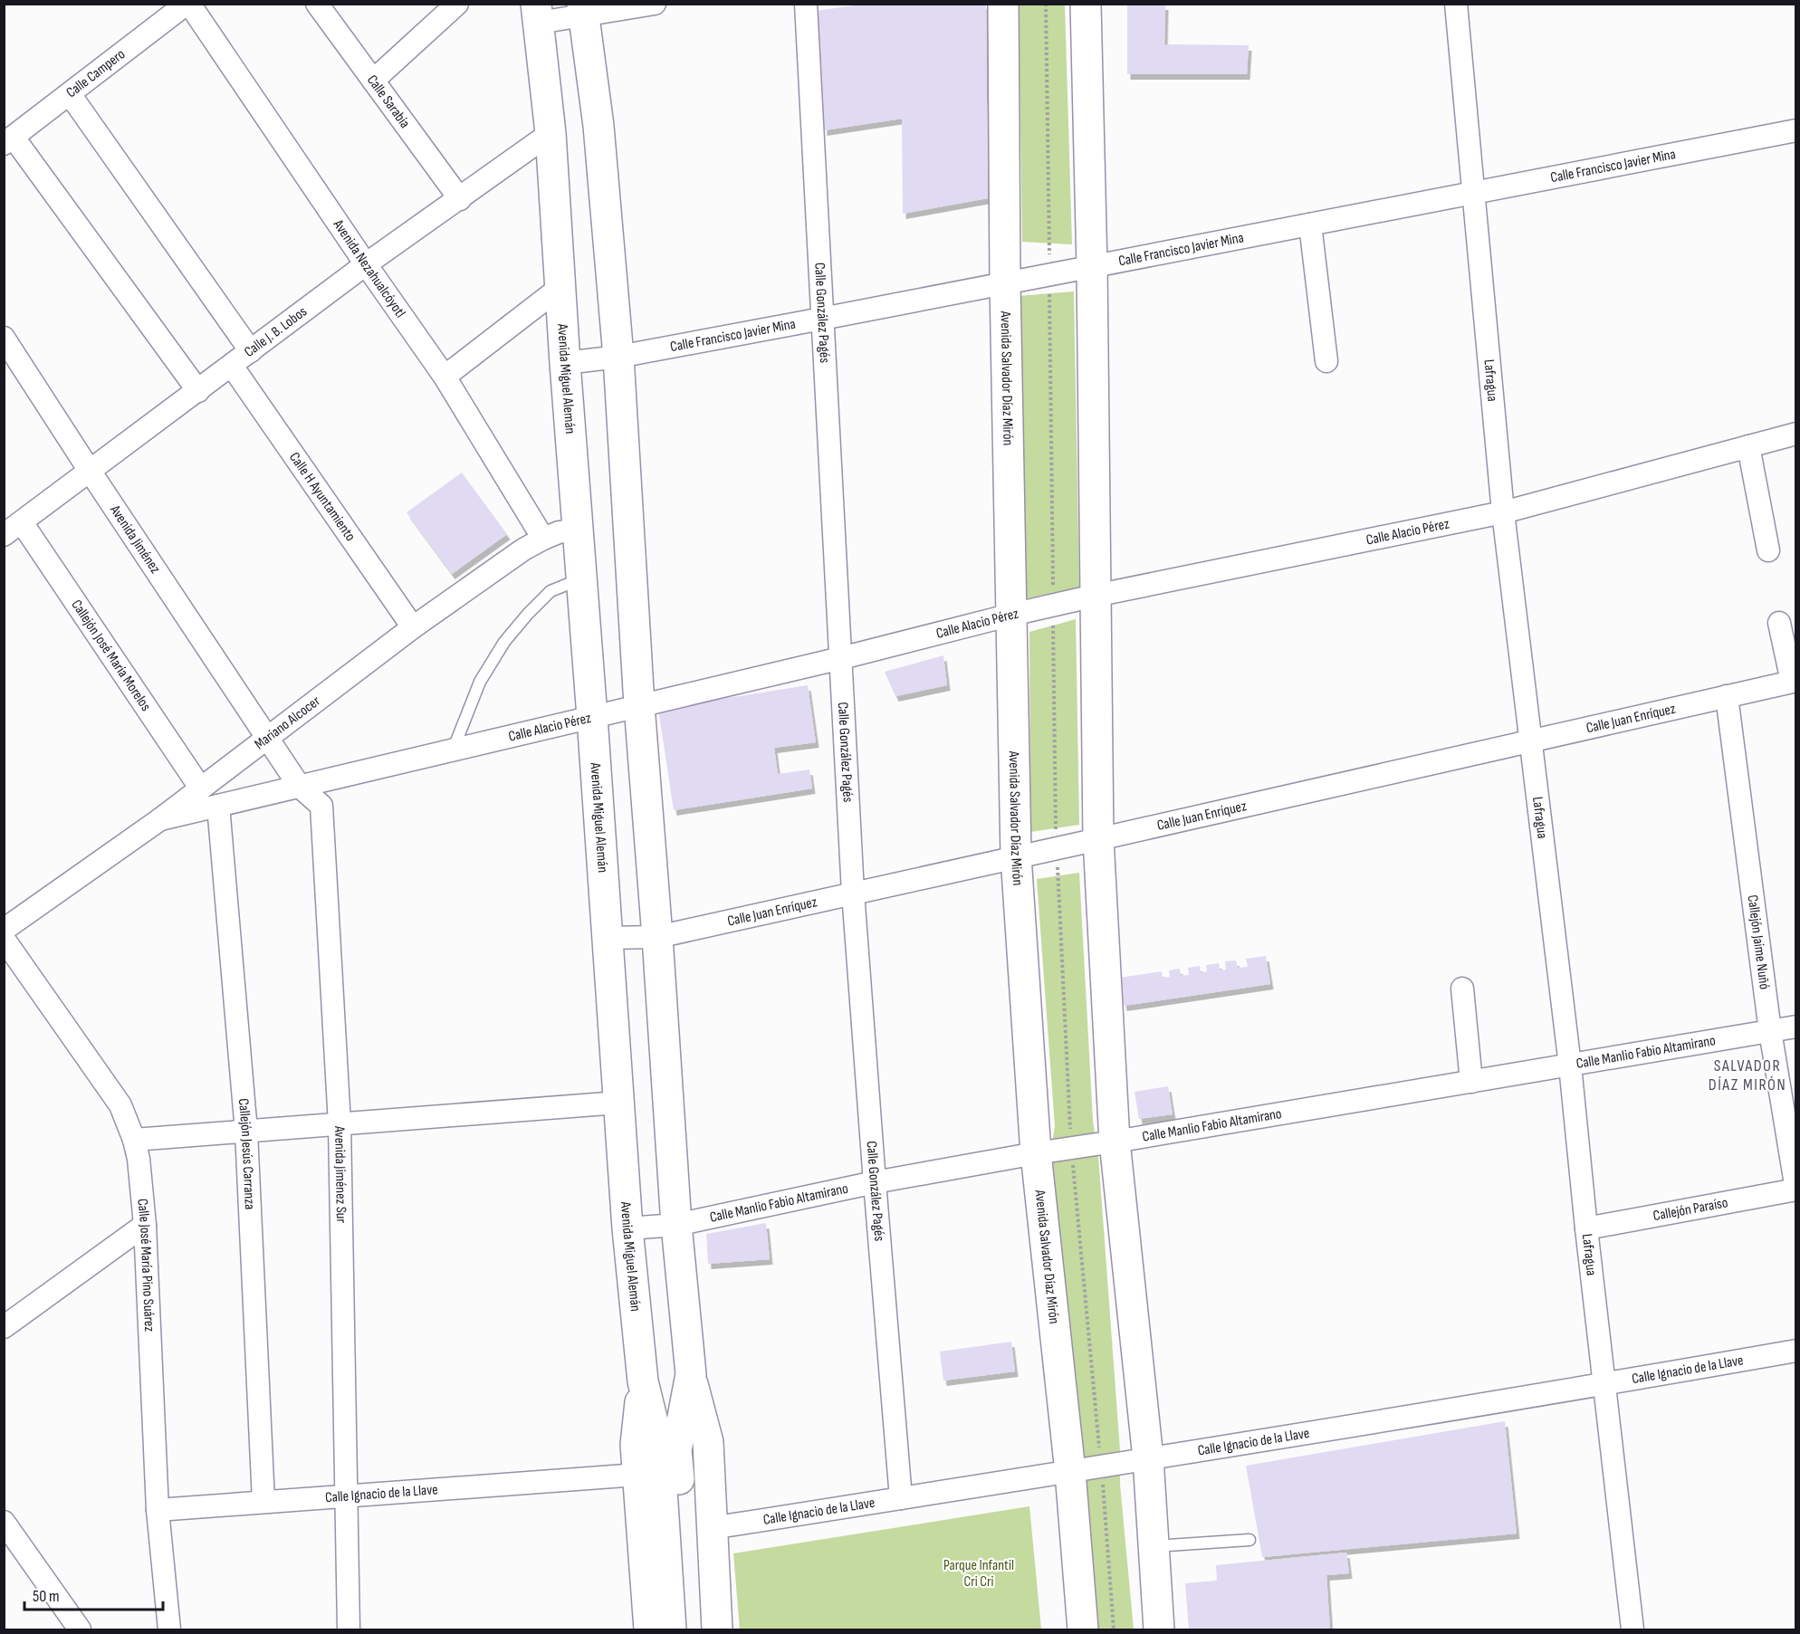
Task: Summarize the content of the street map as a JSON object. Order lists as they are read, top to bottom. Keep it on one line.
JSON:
{"streets":{"main road":["Avenida Salvador Díaz Mirón","Avenida Miguel Alemán"],"street":["Calle Campero","Calle Sarabia","Calle Francisco Javier Mina","Avenida Nezahualcóyotl","Calle González Pagés","Calle J. B. Lobos","Lafragua","Calle H Ayuntamiento","Calle Alacio Pérez","Avenida Jiménez","Callejón José María Morelos","Calle Juan Enríquez","Mariano Alcocer","Callejón Jaime Nuñó","Calle Manlio Fabio Altamirano","Callejón Jesús Carranza","Avenida Jiménez Sur","Callejón Paraíso","Calle José María Pino Suárez","Calle Ignacio de la Llave"]},"crossings":[["Calle Campero","Avenida Nezahualcóyotl"],["Calle Sarabia","Calle J. B. Lobos"],["Calle Francisco Javier Mina","Calle González Pagés"],["Calle Francisco Javier Mina","Avenida Salvador Díaz Mirón"],["Calle Francisco Javier Mina","Avenida Miguel Alemán"],["Calle Francisco Javier Mina","Lafragua"],["Avenida Nezahualcóyotl","Calle J. B. Lobos"],["Avenida Nezahualcóyotl","Mariano Alcocer"],["Calle González Pagés","Calle Alacio Pérez"],["Calle González Pagés","Calle Juan Enríquez"],["Calle González Pagés","Calle Manlio Fabio Altamirano"],["Calle González Pagés","Calle Ignacio de la Llave"],["Calle J. B. Lobos","Avenida Miguel Alemán"],["Calle J. B. Lobos","Calle H Ayuntamiento"],["Calle J. B. Lobos","Avenida Jiménez"],["Calle J. B. Lobos","Callejón José María Morelos"],["Avenida Salvador Díaz Mirón","Calle Alacio Pérez"],["Avenida Salvador Díaz Mirón","Calle Juan Enríquez"],["Avenida Salvador Díaz Mirón","Calle Manlio Fabio Altamirano"],["Avenida Salvador Díaz Mirón","Calle Ignacio de la Llave"],["Avenida Miguel Alemán","Calle Alacio Pérez"],["Avenida Miguel Alemán","Calle Juan Enríquez"],["Avenida Miguel Alemán","Mariano Alcocer"],["Avenida Miguel Alemán","Calle Manlio Fabio Altamirano"],["Lafragua","Calle Alacio Pérez"],["Lafragua","Calle Juan Enríquez"],["Lafragua","Calle Manlio Fabio Altamirano"],["Lafragua","Callejón Paraíso"],["Lafragua","Calle Ignacio de la Llave"],["Calle H Ayuntamiento","Mariano Alcocer"],["Calle Alacio Pérez","Mariano Alcocer"],["Calle Alacio Pérez","Callejón Jesús Carranza"],["Calle Alacio Pérez","Avenida Jiménez Sur"],["Avenida Jiménez","Mariano Alcocer"],["Avenida Jiménez","Avenida Jiménez Sur"],["Callejón José María Morelos","Mariano Alcocer"],["Calle Juan Enríquez","Callejón Jaime Nuñó"],["Mariano Alcocer","Avenida Jiménez Sur"],["Callejón Jaime Nuñó","Calle Manlio Fabio Altamirano"],["Callejón Jaime Nuñó","Callejón Paraíso"],["Callejón Jesús Carranza","Calle Ignacio de la Llave"],["Avenida Jiménez Sur","Calle Ignacio de la Llave"],["Calle José María Pino Suárez","Calle Ignacio de la Llave"]],"districts":["SALVADOR DÍAZ MIRÓN"],"parks":["Parque Infantil Cri Cri"],"scale_bar":"50 m"}
